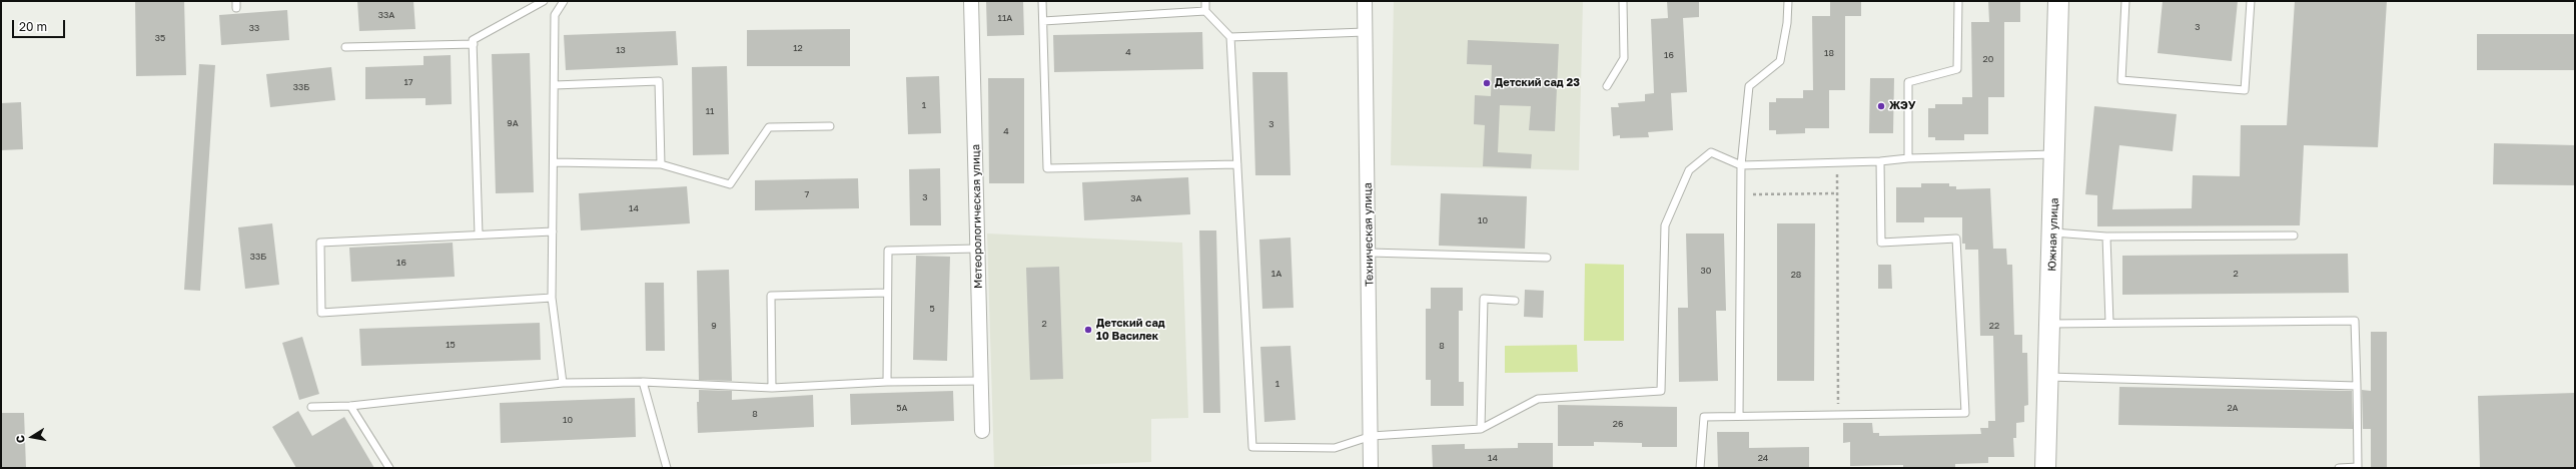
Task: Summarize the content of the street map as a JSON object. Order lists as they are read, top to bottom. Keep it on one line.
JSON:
{"streets":{"street":["Метеорологическая улица","Техническая улица","Южная улица"]},"places":["Детский сад 23","ЖЭУ","Детский сад 10 Василек"],"house_numbers":["33А","11А","3","33","35","12","13","4","18","16","20","17","33Б","1","11","9А","3","4","7","3","3А","14","10","33Б","16","30","1А","2","28","5","2","9","22","15","8","1","5А","2А","8","10","26","14","24"],"scale_bar":"20 m","north":"left"}
